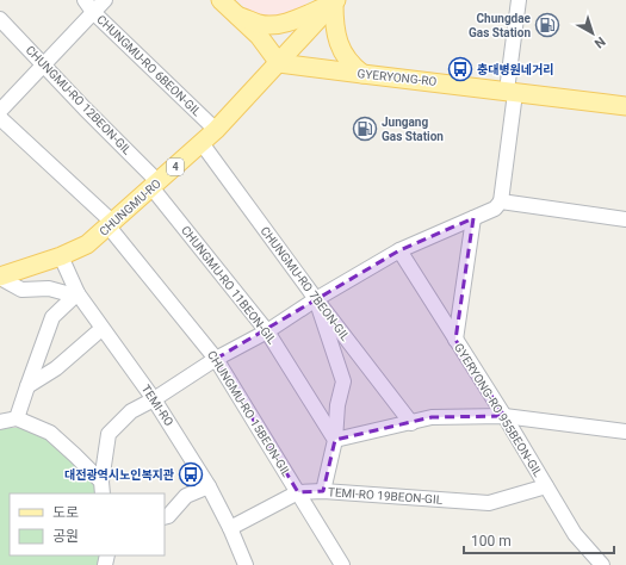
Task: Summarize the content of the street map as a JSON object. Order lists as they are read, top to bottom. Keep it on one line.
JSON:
{"streets":{"main road":["GYERYONG-RO","4","CHUNGMU-RO"],"street":["CHUNGMU-RO 6BEON-GIL","CHUNGMU-RO 12BEON-GIL","CHUNGMU-RO 7BEON-GIL","CHUNGMU-RO 11BEON-GIL","TEMI-RO","GYERYONG-RO 955BEON-GIL","CHUNGMU-RO 15BEON-GIL","TEMI-RO 19BEON-GIL"]},"crossings":[["CHUNGMU-RO 6BEON-GIL","CHUNGMU-RO"],["GYERYONG-RO","CHUNGMU-RO"],["CHUNGMU-RO 12BEON-GIL","CHUNGMU-RO"],["CHUNGMU-RO 12BEON-GIL","CHUNGMU-RO 11BEON-GIL"],["CHUNGMU-RO","CHUNGMU-RO 7BEON-GIL"],["CHUNGMU-RO","CHUNGMU-RO 11BEON-GIL"],["CHUNGMU-RO","TEMI-RO"],["CHUNGMU-RO","CHUNGMU-RO 15BEON-GIL"],["TEMI-RO","TEMI-RO 19BEON-GIL"],["GYERYONG-RO 955BEON-GIL","TEMI-RO 19BEON-GIL"],["CHUNGMU-RO 15BEON-GIL","TEMI-RO 19BEON-GIL"]],"places":{"fuel station":["Chungdae Gas Station","Jungang Gas Station"],"bus stop":["충대병원네거리","대전광역시노인복지관"]},"legend":["도로","공원"],"scale_bar":"100 m","north":"bottom right"}
